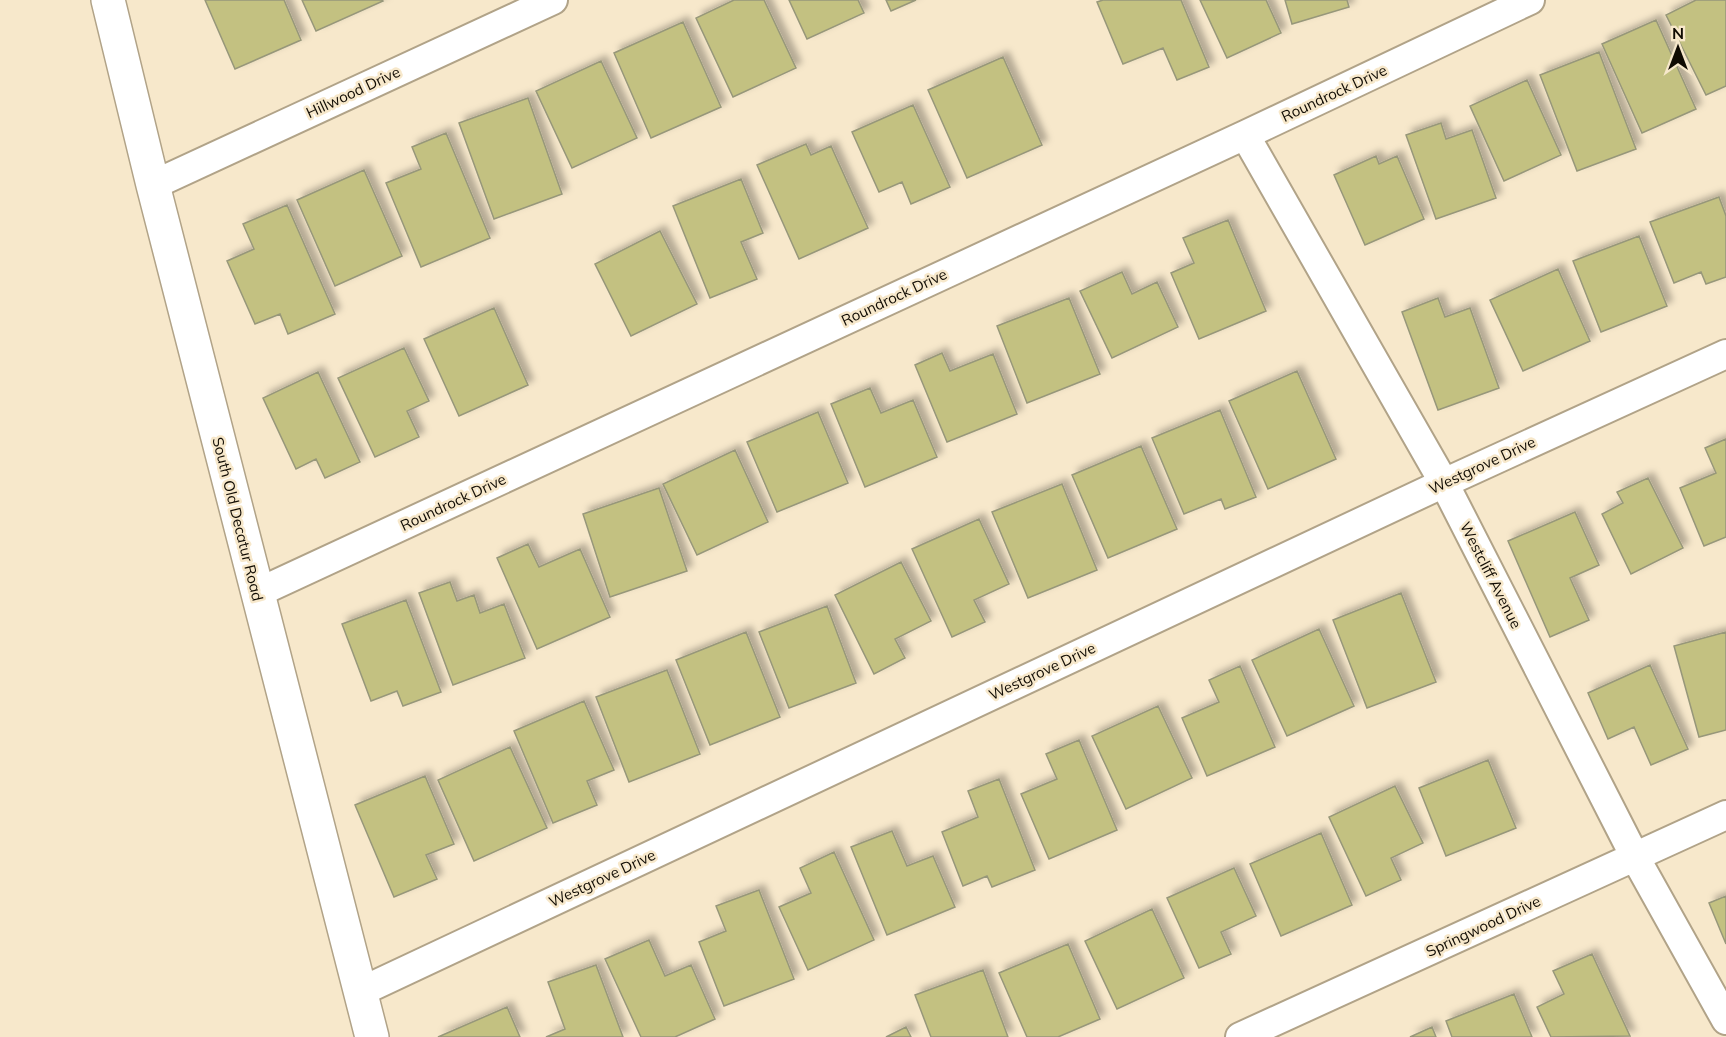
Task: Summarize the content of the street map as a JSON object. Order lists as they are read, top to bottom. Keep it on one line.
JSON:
{"streets":{"street":["Hillwood Drive","Roundrock Drive","Westgrove Drive","South Old Decatur Road","Westcliff Avenue","Springwood Drive"]},"crossings":[["Hillwood Drive","South Old Decatur Road"],["Roundrock Drive","South Old Decatur Road"],["Roundrock Drive","Westcliff Avenue"],["Westgrove Drive","South Old Decatur Road"],["Westgrove Drive","Westcliff Avenue"],["Westcliff Avenue","Springwood Drive"]],"north":"top"}
